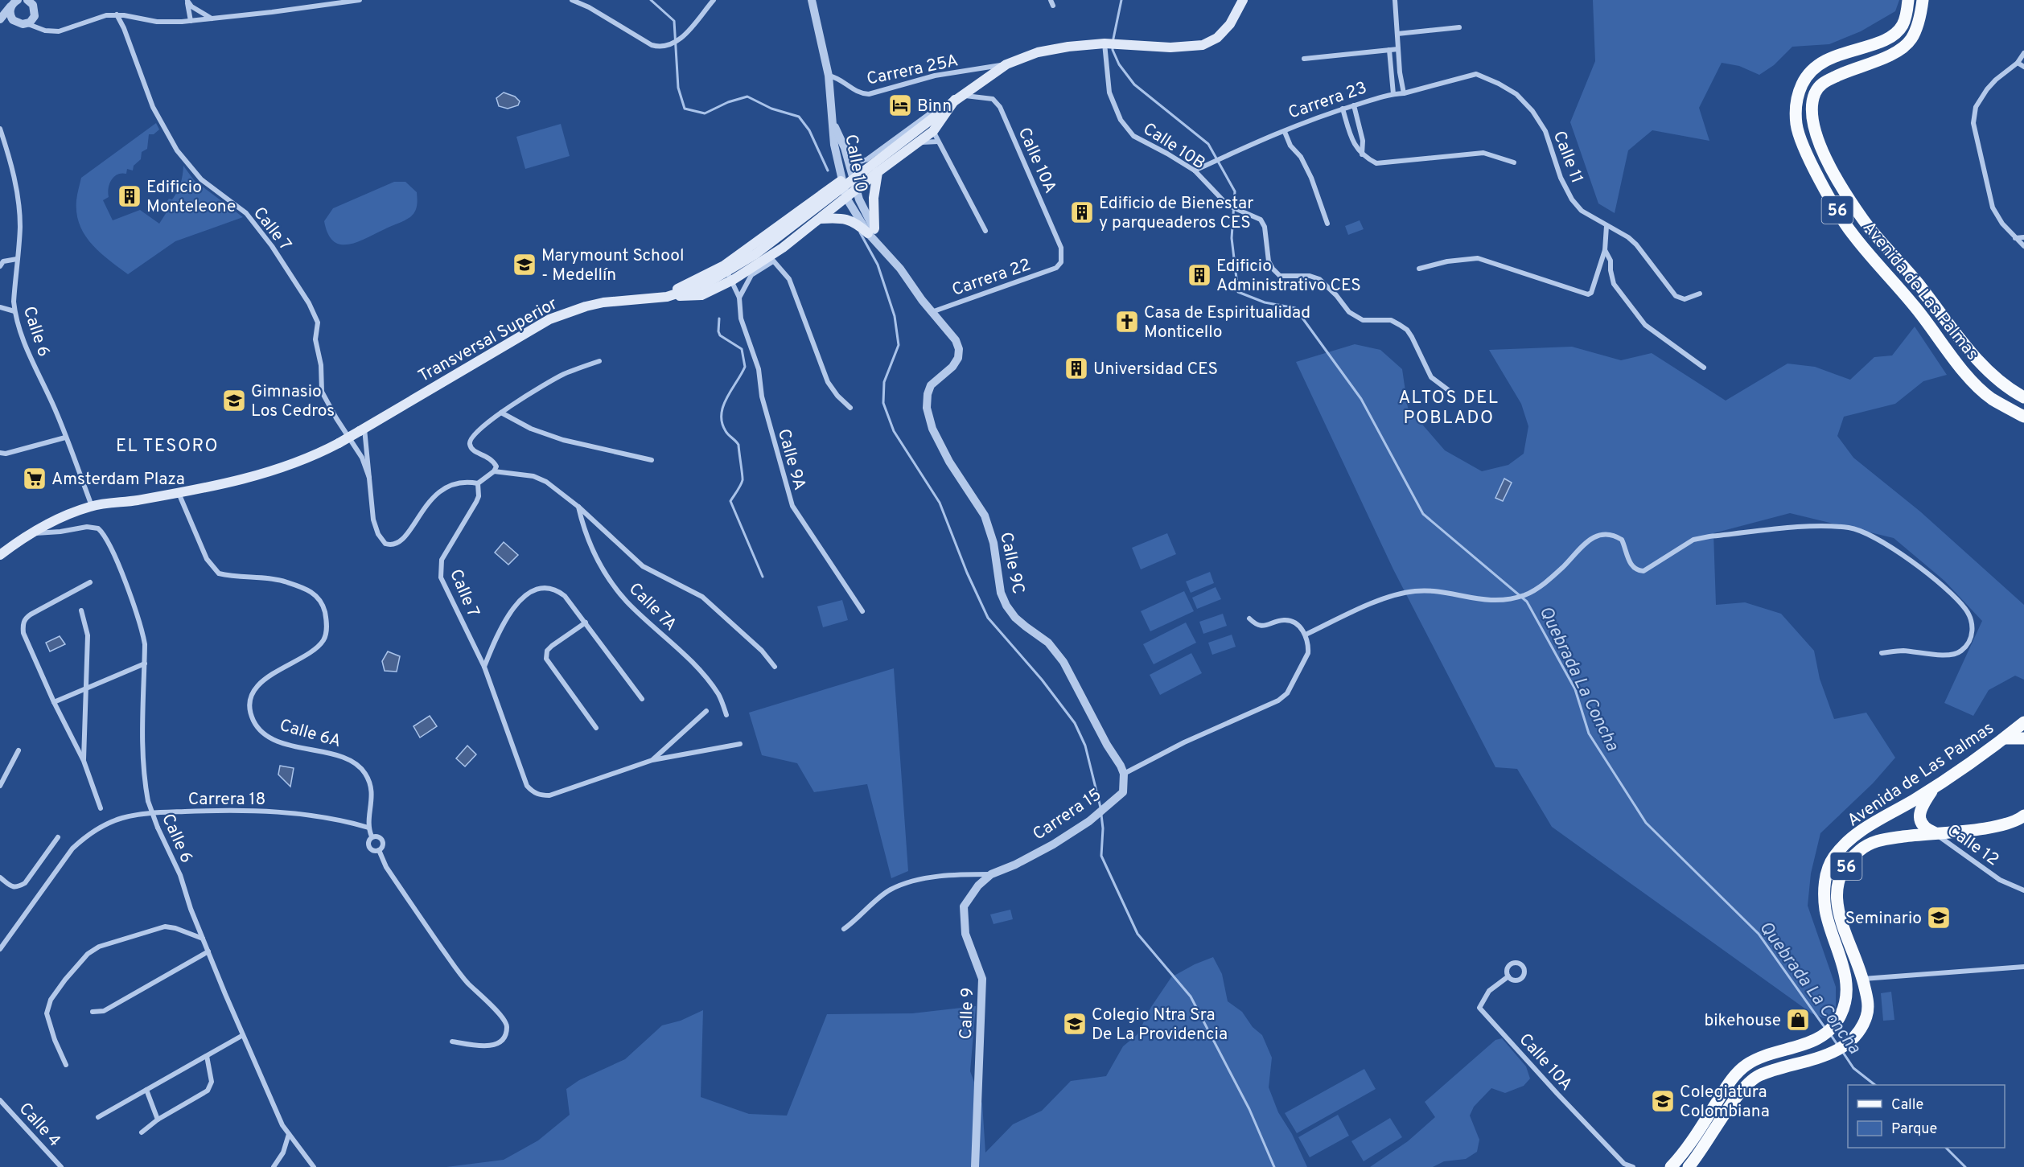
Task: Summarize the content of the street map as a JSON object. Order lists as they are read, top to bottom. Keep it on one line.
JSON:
{"streets":{"main road":["56","Avenida de Las Palmas","Transversal Superior"],"street":["Carrera 25A","Carrera 23","Calle 10B","Calle 11","Calle 10A","Calle 10","Calle 7","Carrera 22","Calle 6","Calle 9A","Calle 9C","Calle 7A","Calle 6A","Carrera 18","Carrera 15","Calle 12","Calle 9","Calle 4"]},"crossings":[["Carrera 25A","Calle 10"],["Carrera 25A","Transversal Superior"],["Carrera 23","Calle 10B"],["Carrera 23","Calle 11"],["Calle 10B","Transversal Superior"],["Calle 10A","Carrera 22"],["Calle 10A","Transversal Superior"],["Calle 10","Carrera 22"],["Calle 10","Calle 9C"],["Calle 7","Transversal Superior"],["Avenida de Las Palmas","Calle 12"],["Calle 6","Transversal Superior"],["Transversal Superior","Calle 6A"],["Calle 9C","Carrera 15"],["Calle 6A","Carrera 18"],["Carrera 15","Calle 9"]],"districts":["ALTOS DEL POBLADO","EL TESORO"],"water":["Quebrada La Concha"],"places":{"hotel":["Binn"],"building":["Edificio Monteleone","Edificio de Bienestar y parqueaderos CES","Edificio Administrativo CES","Universidad CES"],"school or university":["Marymount School - Medellín","Gimnasio Los Cedros","Seminario","Colegio Ntra Sra De La Providencia","Colegiatura Colombiana"],"church":["Casa de Espiritualidad Monticello"],"supermarket":["Amsterdam Plaza"],"shop":["bikehouse"]},"legend":["Calle","Parque"]}
